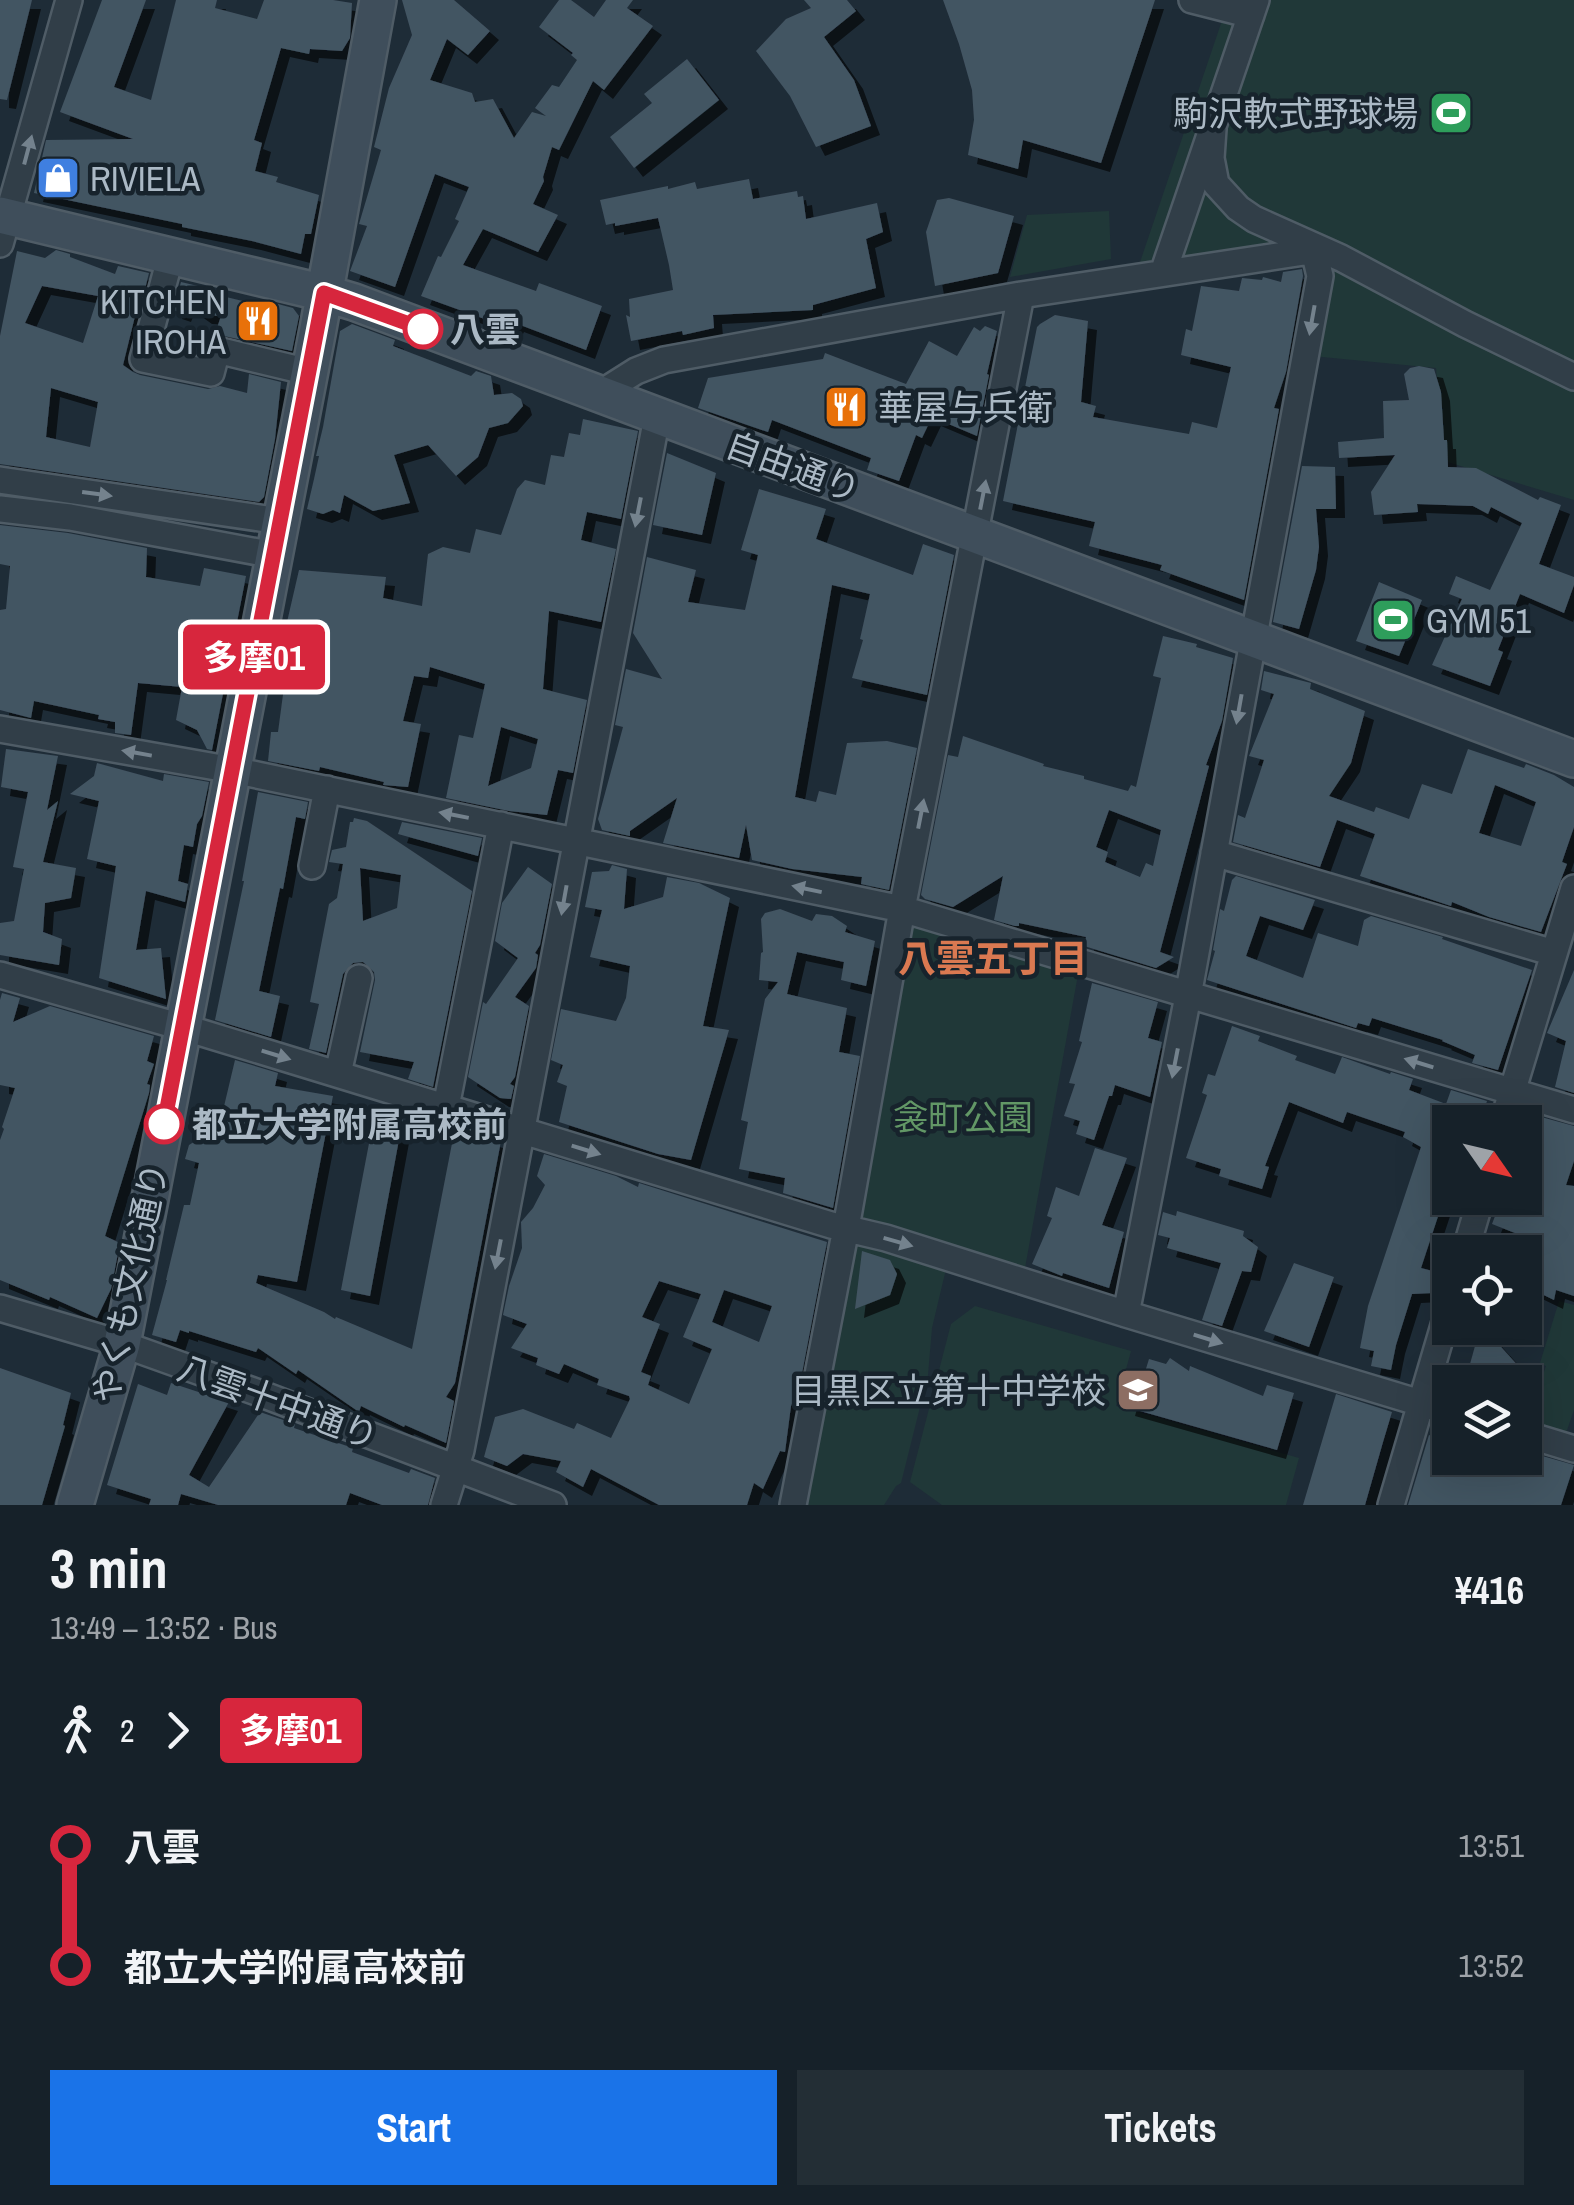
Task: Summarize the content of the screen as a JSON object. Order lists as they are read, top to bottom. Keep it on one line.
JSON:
{"streets":{"main road":["自由通り","やくも文化通り"],"street":["八雲十中通り"]},"crossings":[["自由通り","やくも文化通り"],["やくも文化通り","八雲十中通り"]],"districts":["八雲五丁目"],"parks":["衾町公園"],"places":{"sports":["駒沢軟式野球場","GYM 51"],"shop":["RIVIELA"],"restaurant":["KITCHEN IROHA","華屋与兵衛"],"other":["八雲","都立大学附属高校前"],"school or university":["目黒区立第十中学校"]},"lines":["bus line 多摩01"],"north":"bottom right","page":{"on_map":"多摩01","heading":["3 min","13:49 – 13:52 · Bus","¥416"],"legs":["2","多摩01"],"list":[{"name":"八雲","value":"13:51"},{"name":"都立大学附属高校前","value":"13:52"}],"buttons":["Start","Tickets"]}}
